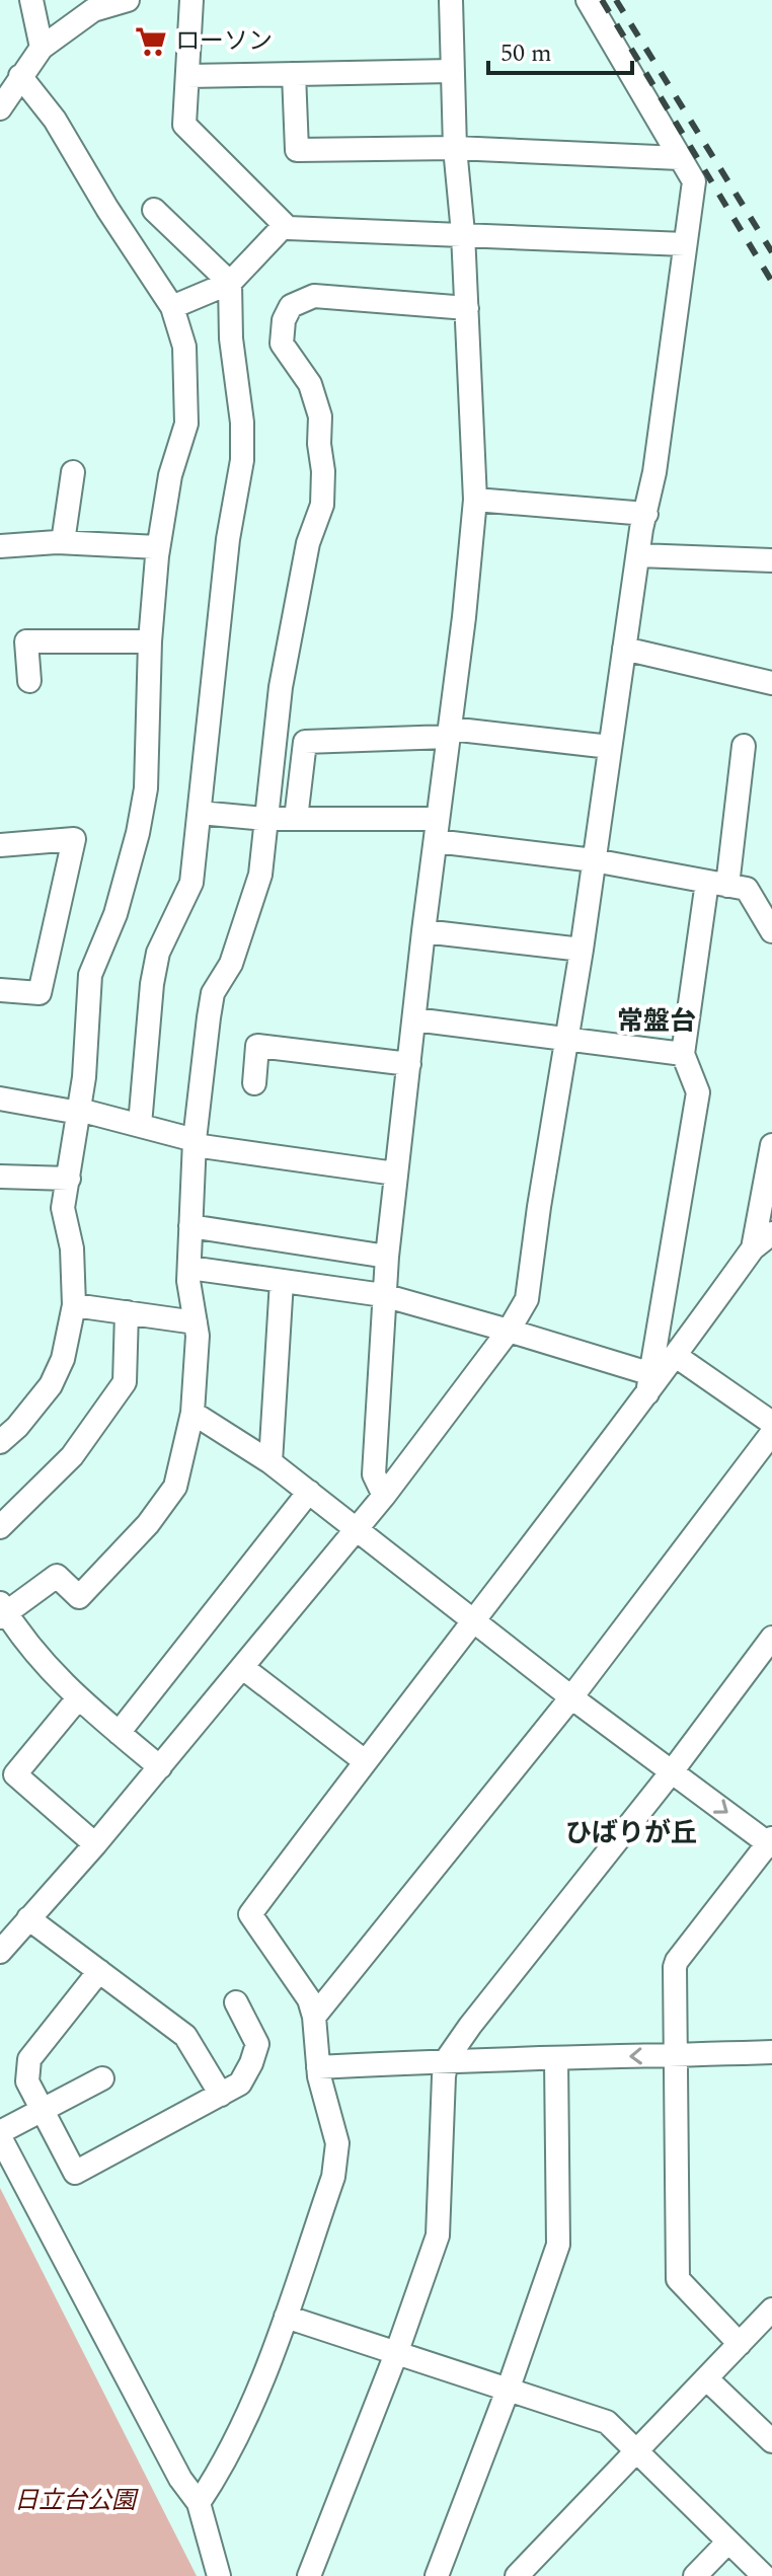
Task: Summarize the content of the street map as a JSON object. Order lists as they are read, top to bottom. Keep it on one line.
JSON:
{"districts":["常盤台","ひばりが丘"],"parks":["日立台公園"],"places":{"supermarket":["ローソン"]},"scale_bar":"50 m"}
